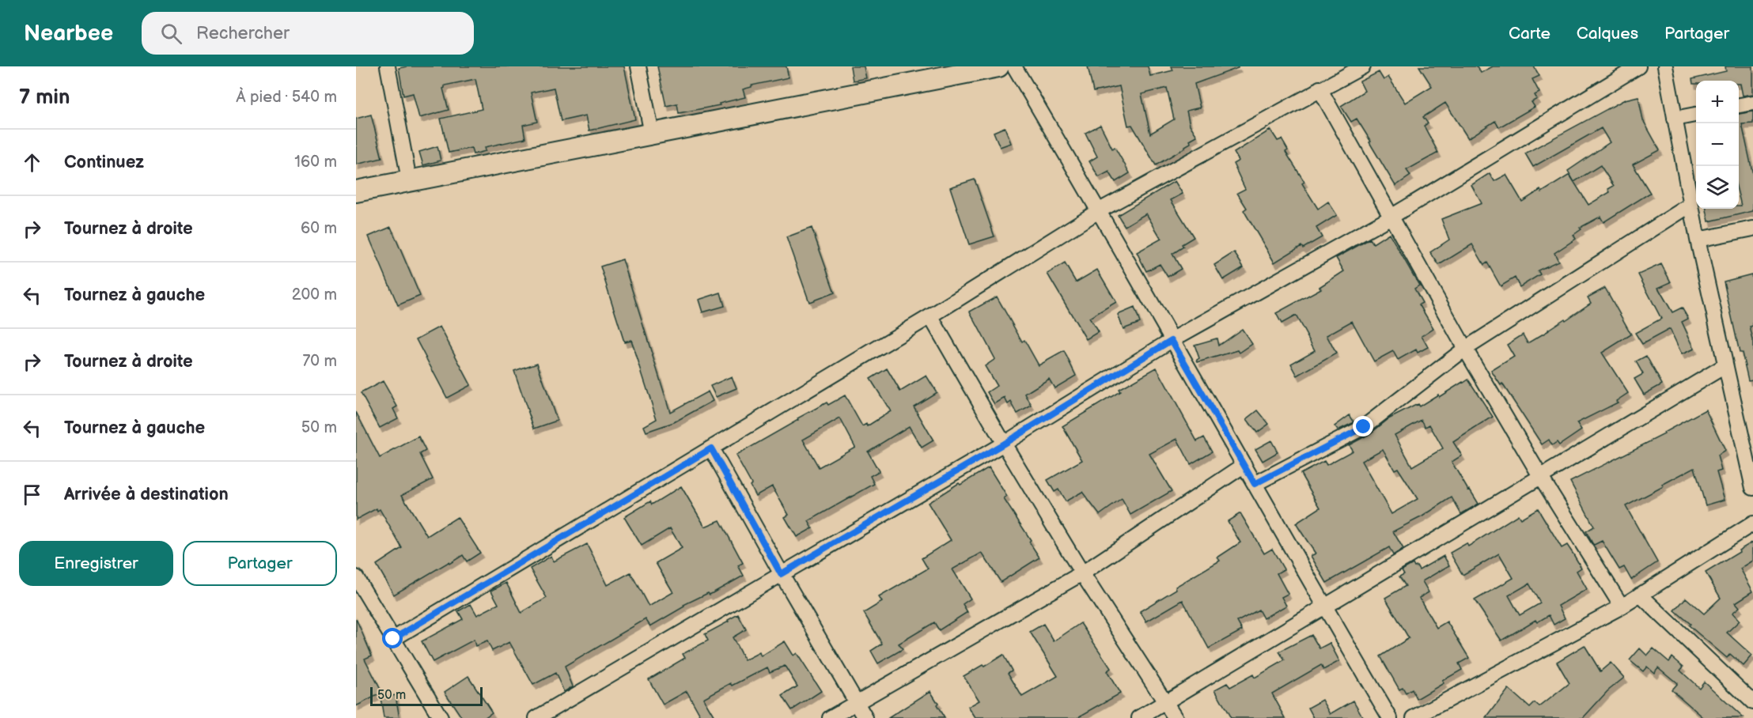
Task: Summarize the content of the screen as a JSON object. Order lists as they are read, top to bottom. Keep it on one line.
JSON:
{"scale_bar":"50 m","page":{"header":"Nearbee","search":"Rechercher","nav":["Carte","Calques","Partager"],"heading":["7 min","À pied · 540 m"],"map_buttons":["+","−"],"list":[["Continuez","160 m"],["Tournez à droite","60 m"],["Tournez à gauche","200 m"],["Tournez à droite","70 m"],["Tournez à gauche","50 m"],"Arrivée à destination"],"buttons":["Enregistrer","Partager"],"scale":"50 m"}}
